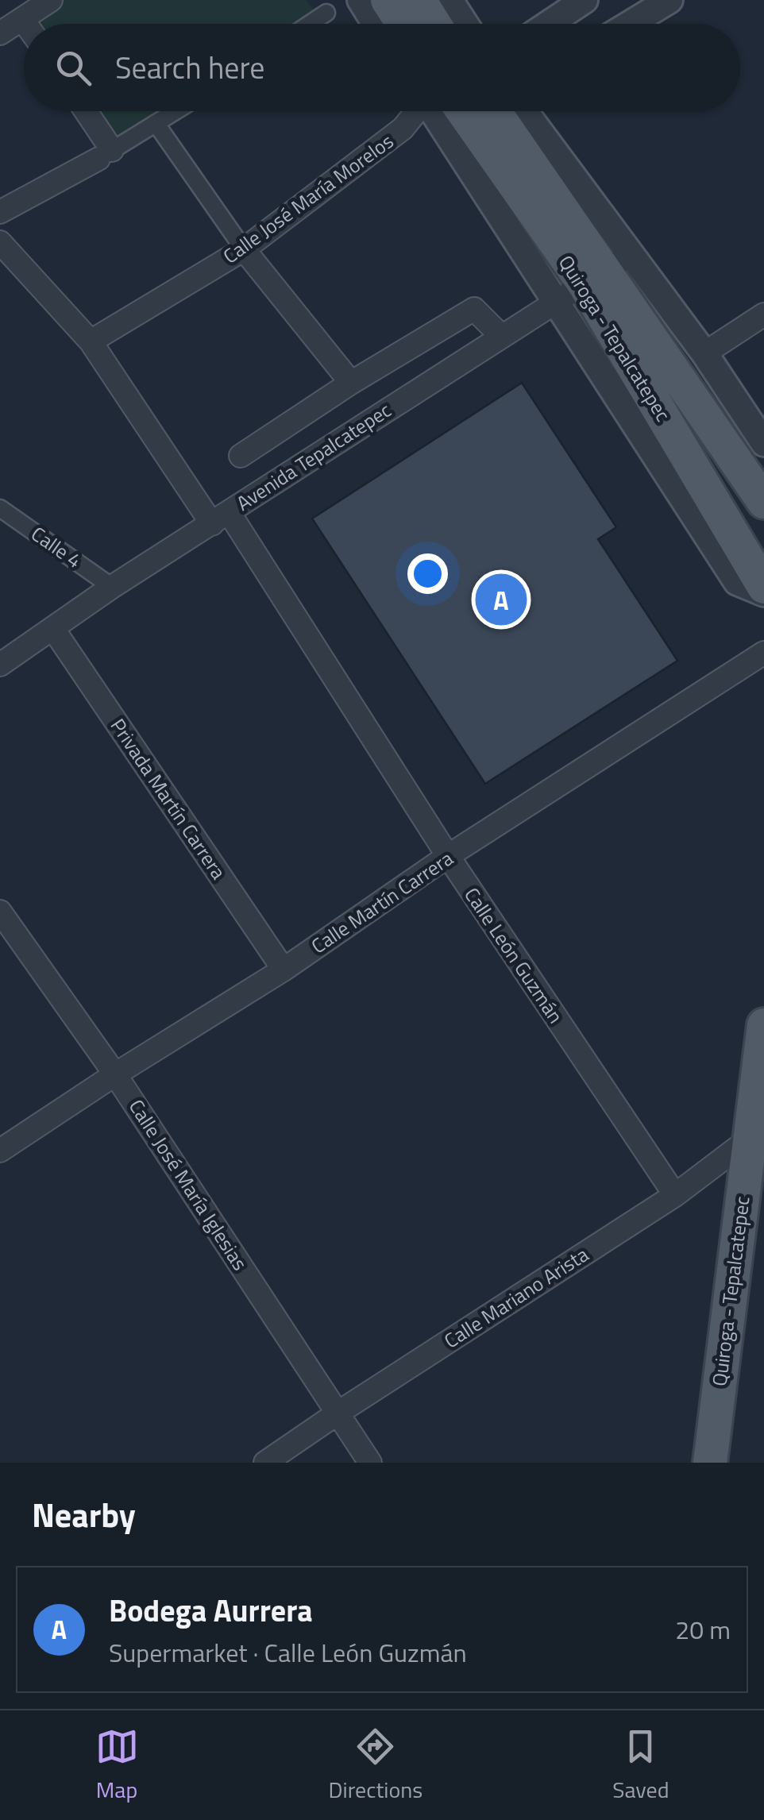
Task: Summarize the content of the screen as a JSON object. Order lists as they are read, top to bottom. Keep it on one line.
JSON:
{"streets":{"main road":["Quiroga - Tepalcatepec"],"street":["Calle José María Morelos","Avenida Tepalcatepec","Calle 4","Privada Martín Carrera","Calle Martín Carrera","Calle León Guzmán","Calle José María Iglesias","Calle Mariano Arista"]},"crossings":[["Calle José María Morelos","Calle León Guzmán"],["Quiroga - Tepalcatepec","Avenida Tepalcatepec"],["Quiroga - Tepalcatepec","Calle Mariano Arista"],["Avenida Tepalcatepec","Calle 4"],["Avenida Tepalcatepec","Privada Martín Carrera"],["Avenida Tepalcatepec","Calle León Guzmán"],["Privada Martín Carrera","Calle Martín Carrera"],["Calle Martín Carrera","Calle León Guzmán"],["Calle Martín Carrera","Calle José María Iglesias"],["Calle León Guzmán","Calle Mariano Arista"],["Calle José María Iglesias","Calle Mariano Arista"]],"page":{"search":"Search here","pins":"A","heading":"Nearby","list":[{"mark":"A","name":"Bodega Aurrera","note":"Supermarket · Calle León Guzmán","value":"20 m"}],"nav":["Map","Directions","Saved"]}}
